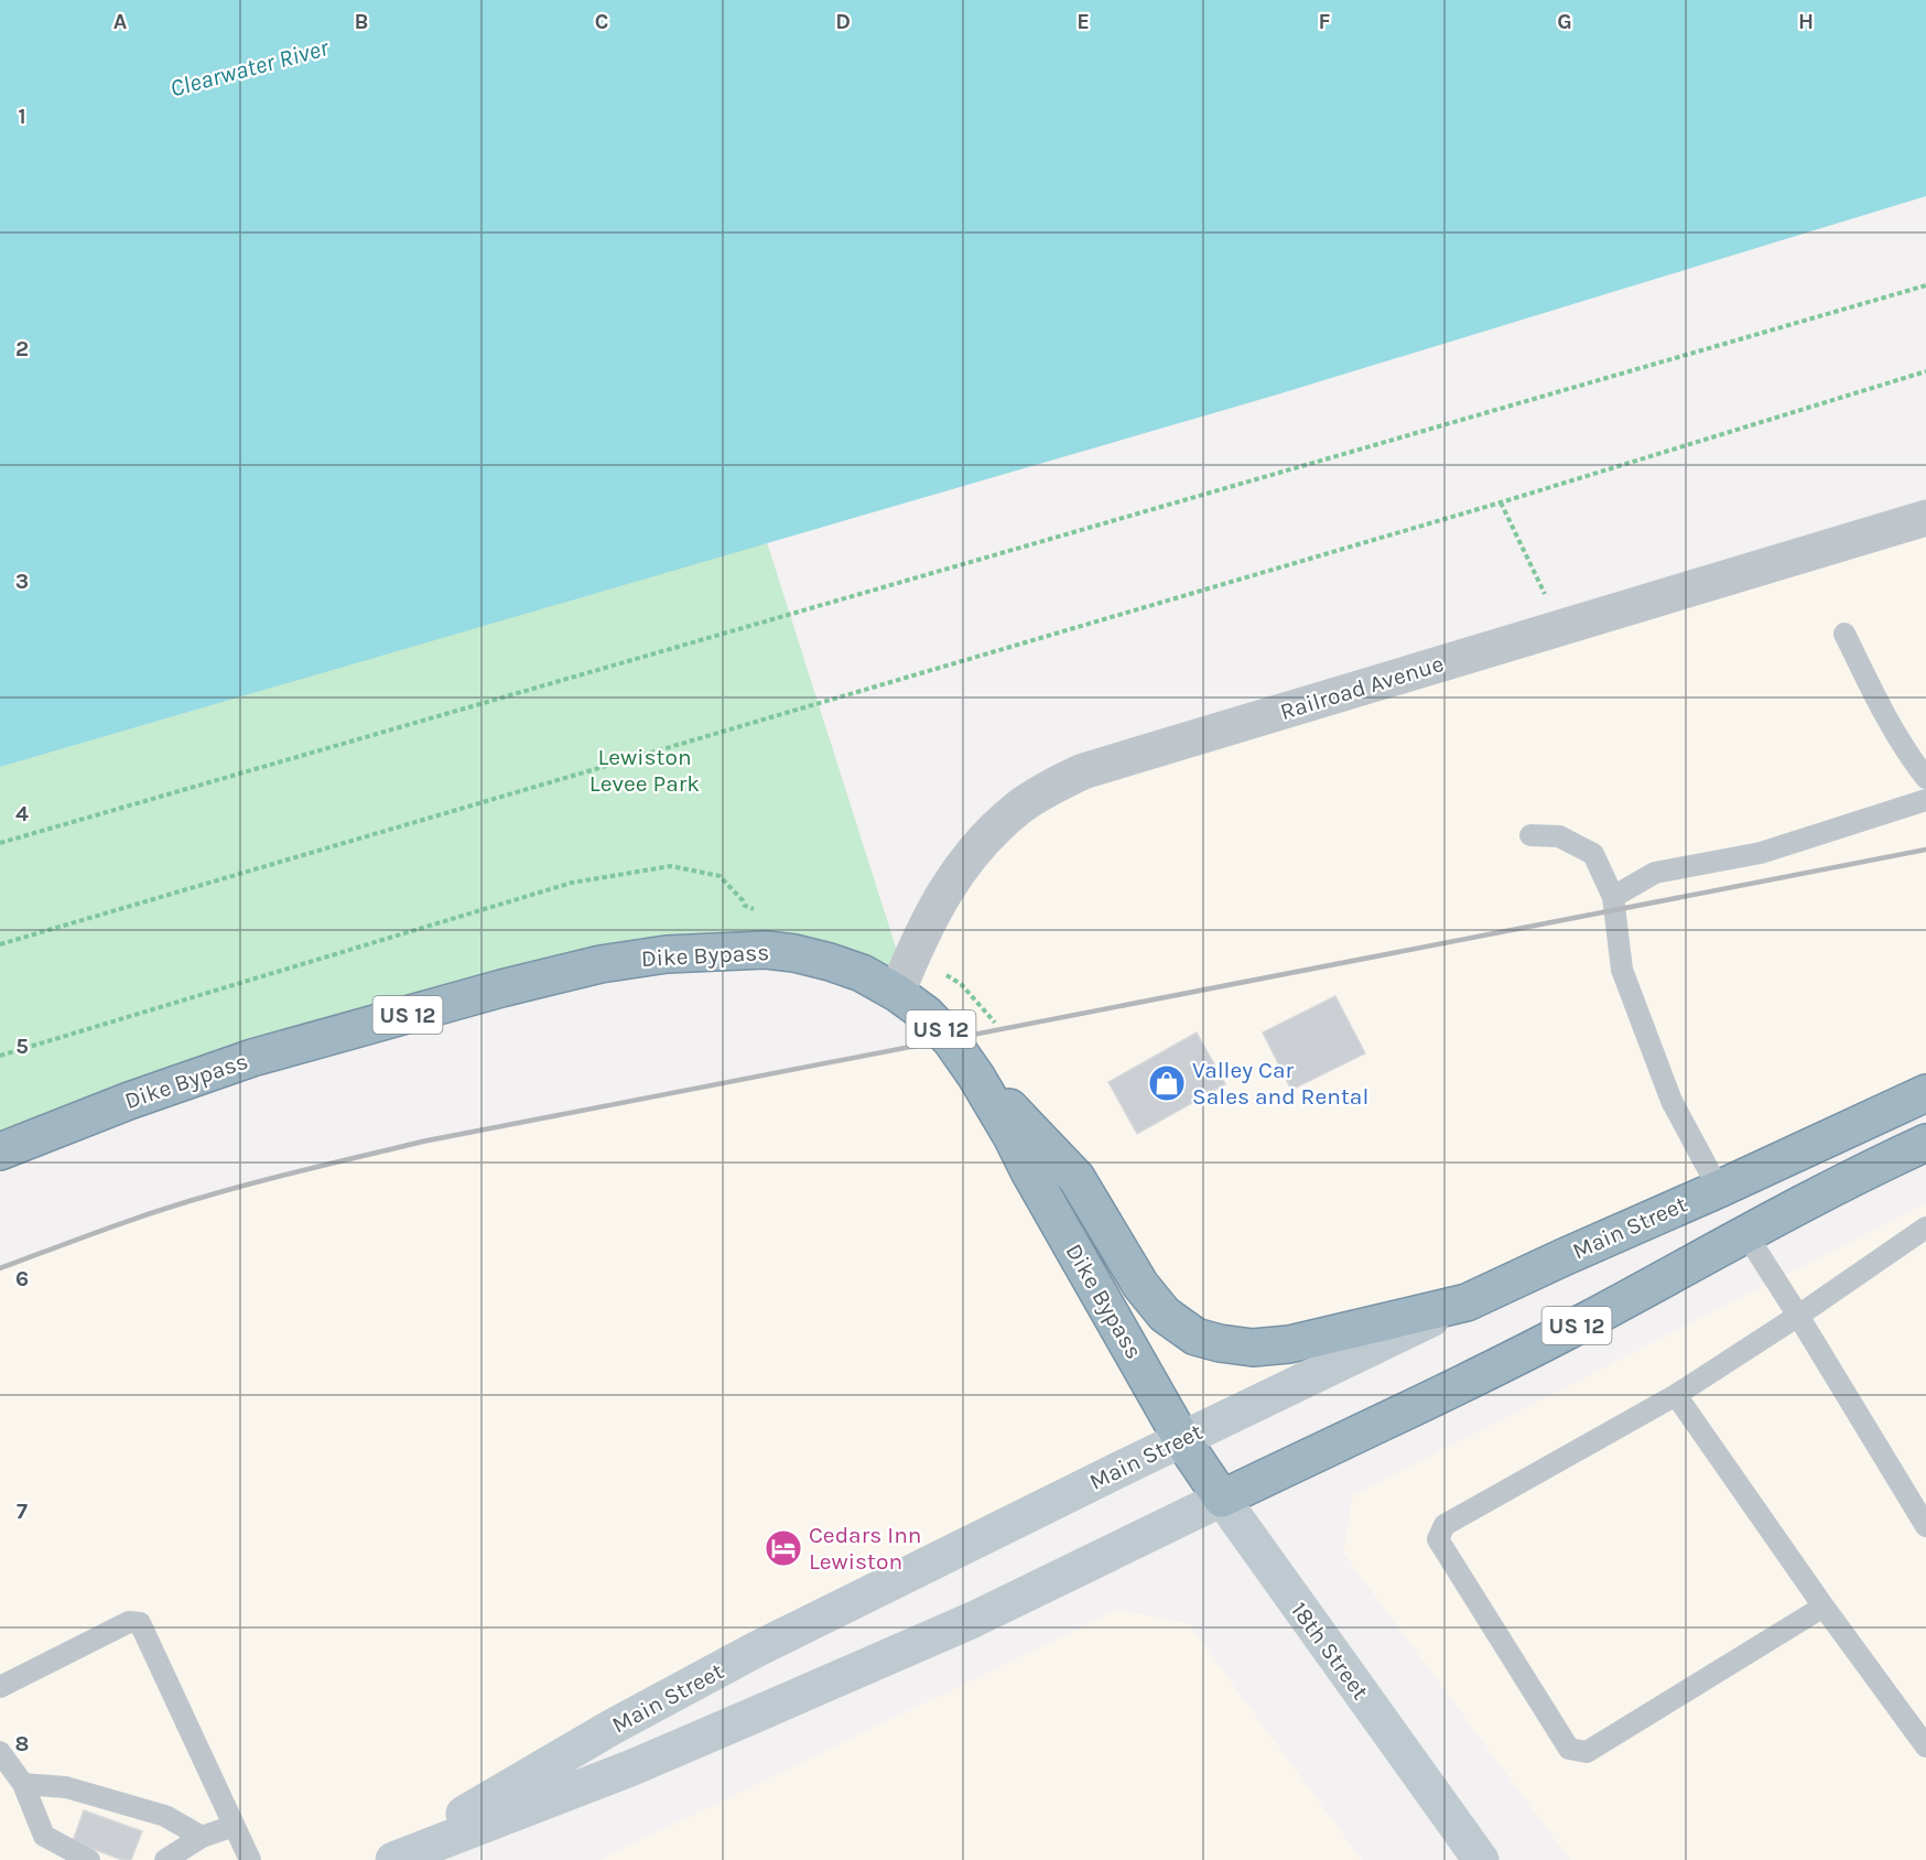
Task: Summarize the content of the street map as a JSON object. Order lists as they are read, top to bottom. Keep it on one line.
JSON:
{"streets":{"highway":["Dike Bypass","US 12","Main Street","18th Street"],"street":["Railroad Avenue"]},"crossings":[["Railroad Avenue","Dike Bypass"],["Dike Bypass","US 12"],["Dike Bypass","Main Street"],["Dike Bypass","18th Street"],["US 12","Main Street"],["Main Street","18th Street"]],"water":["Clearwater River"],"parks":["Lewiston Levee Park"],"places":{"shop":["Valley Car Sales and Rental"],"hotel":["Cedars Inn Lewiston"]},"grid":{"columns":["A","B","C","D","E","F","G","H"],"rows":["1","2","3","4","5","6","7","8"]}}
